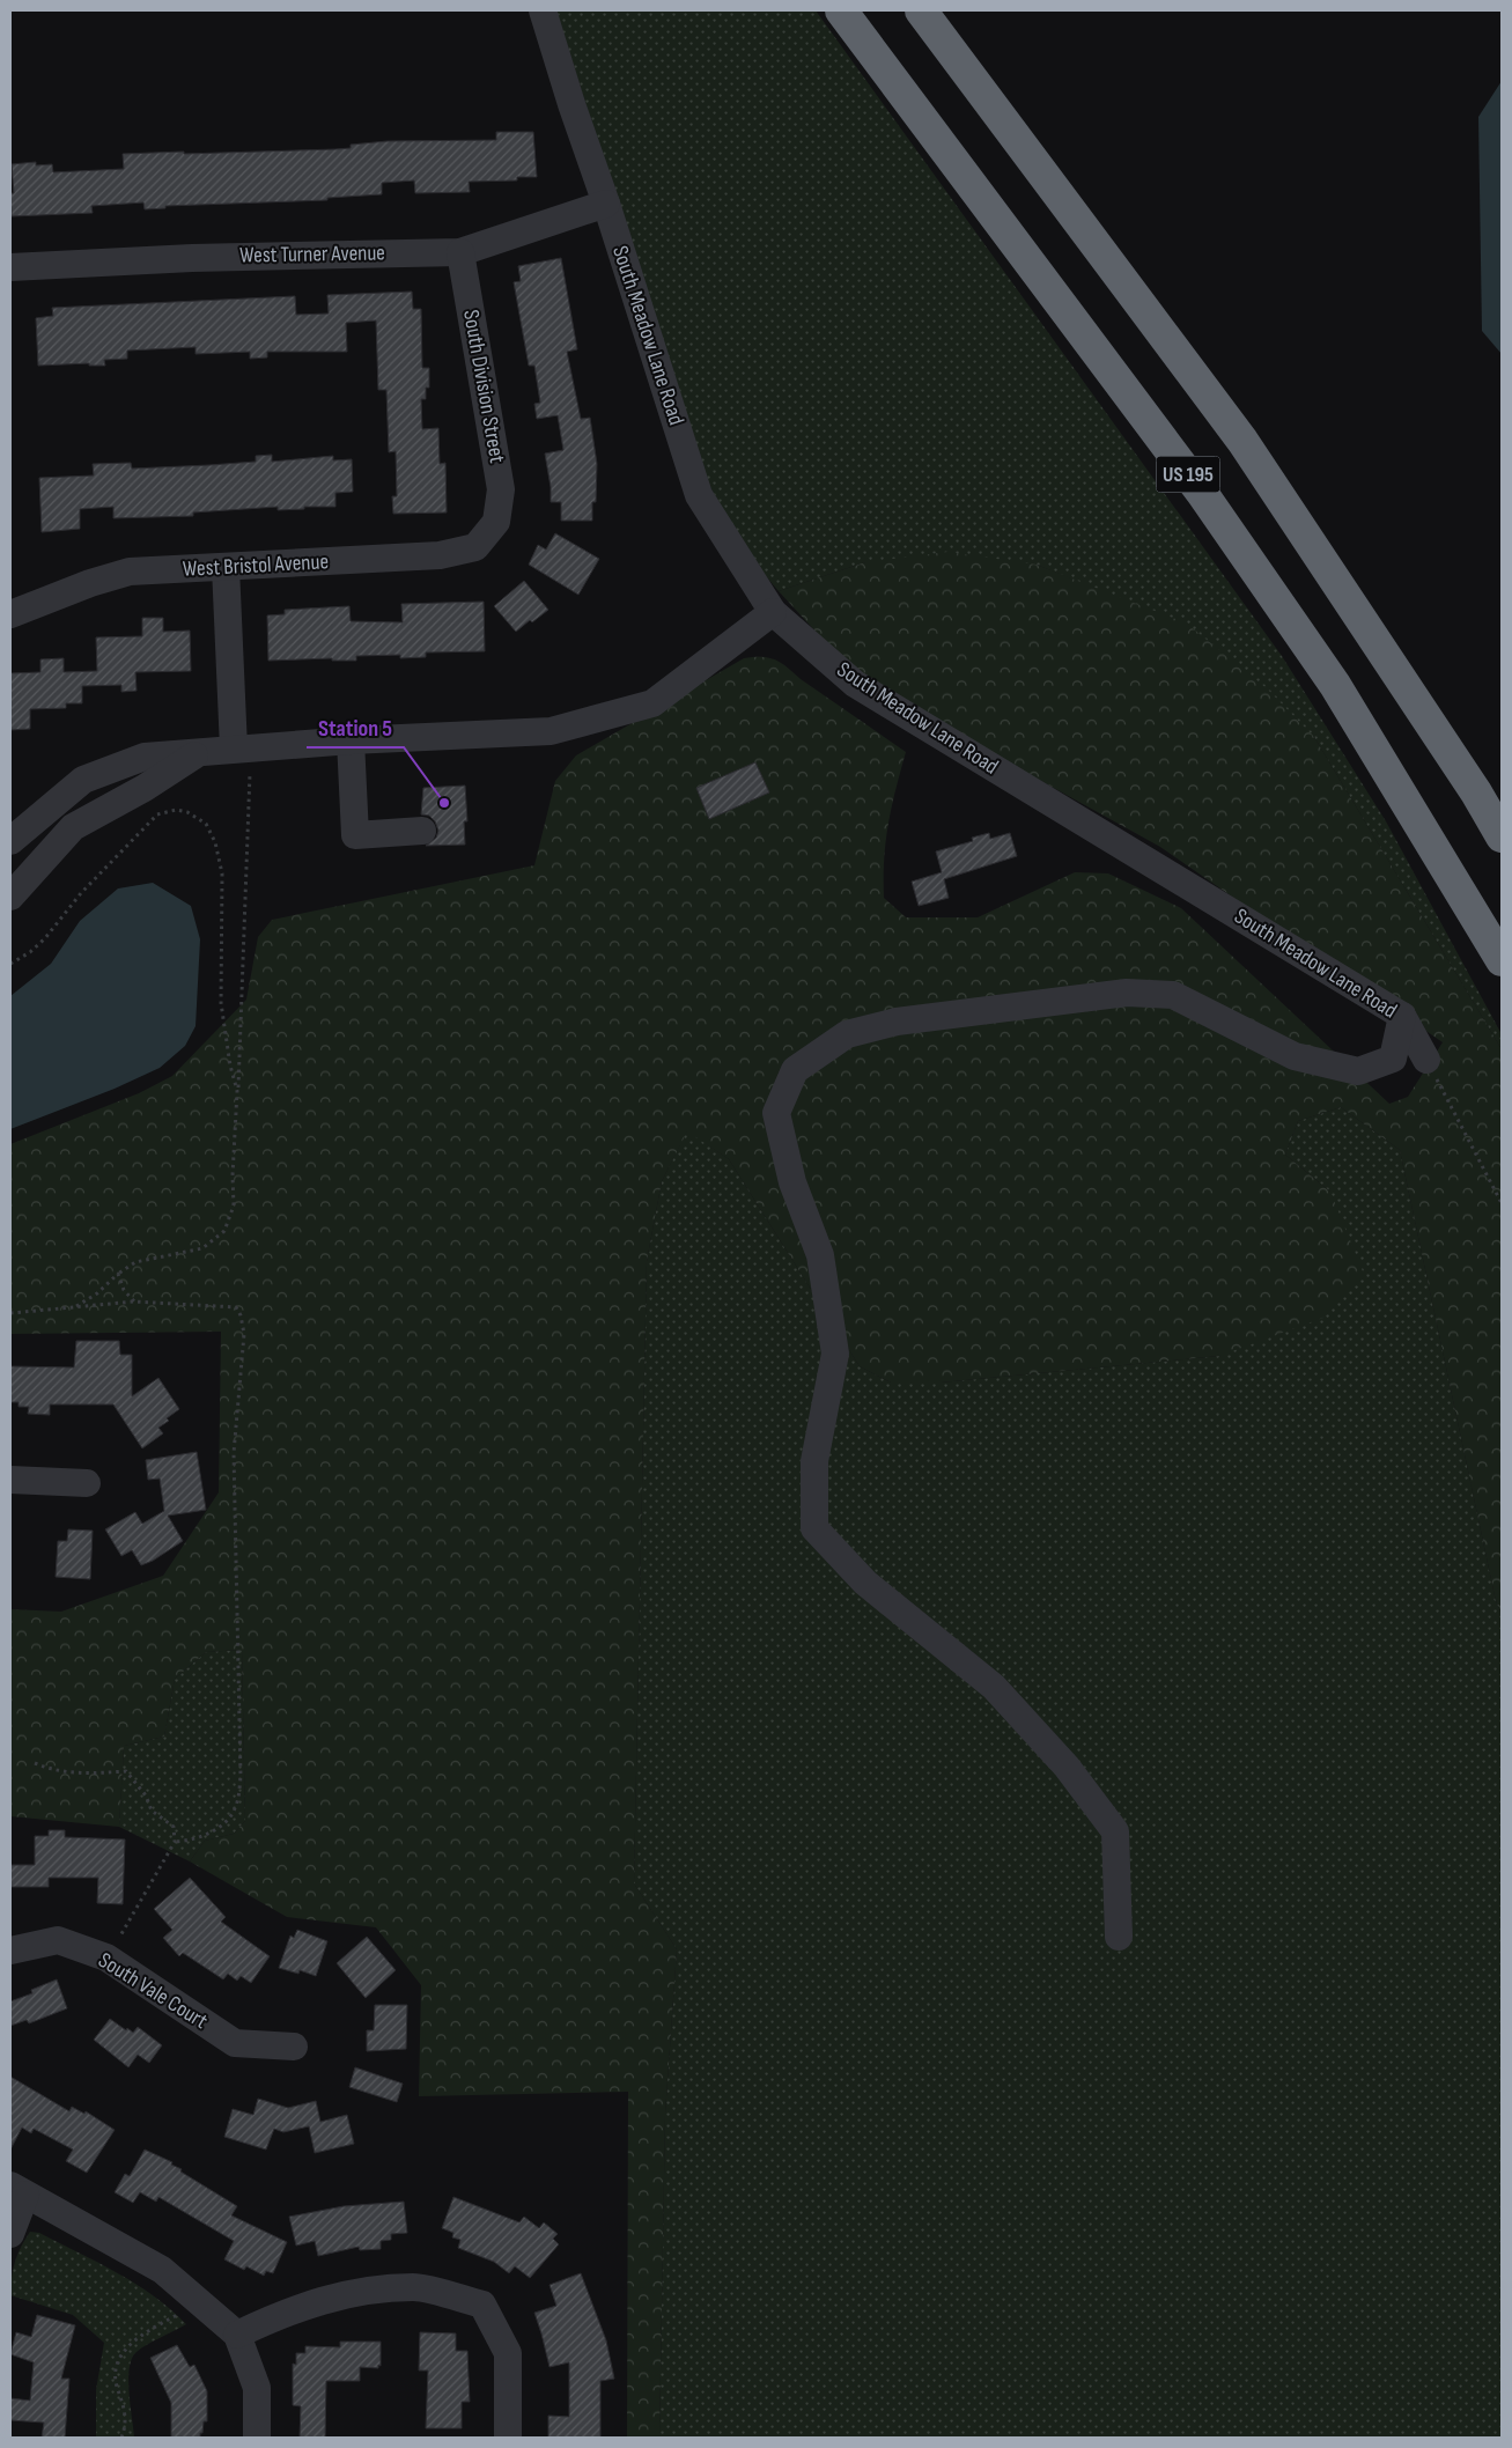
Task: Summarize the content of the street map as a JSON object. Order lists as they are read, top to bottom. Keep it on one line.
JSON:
{"streets":{"highway":["US 195"],"street":["West Turner Avenue","South Meadow Lane Road","South Division Street","West Bristol Avenue","South Vale Court"]},"crossings":[["West Turner Avenue","South Meadow Lane Road"],["West Turner Avenue","South Division Street"],["South Division Street","West Bristol Avenue"]],"places":["Station 5"]}
